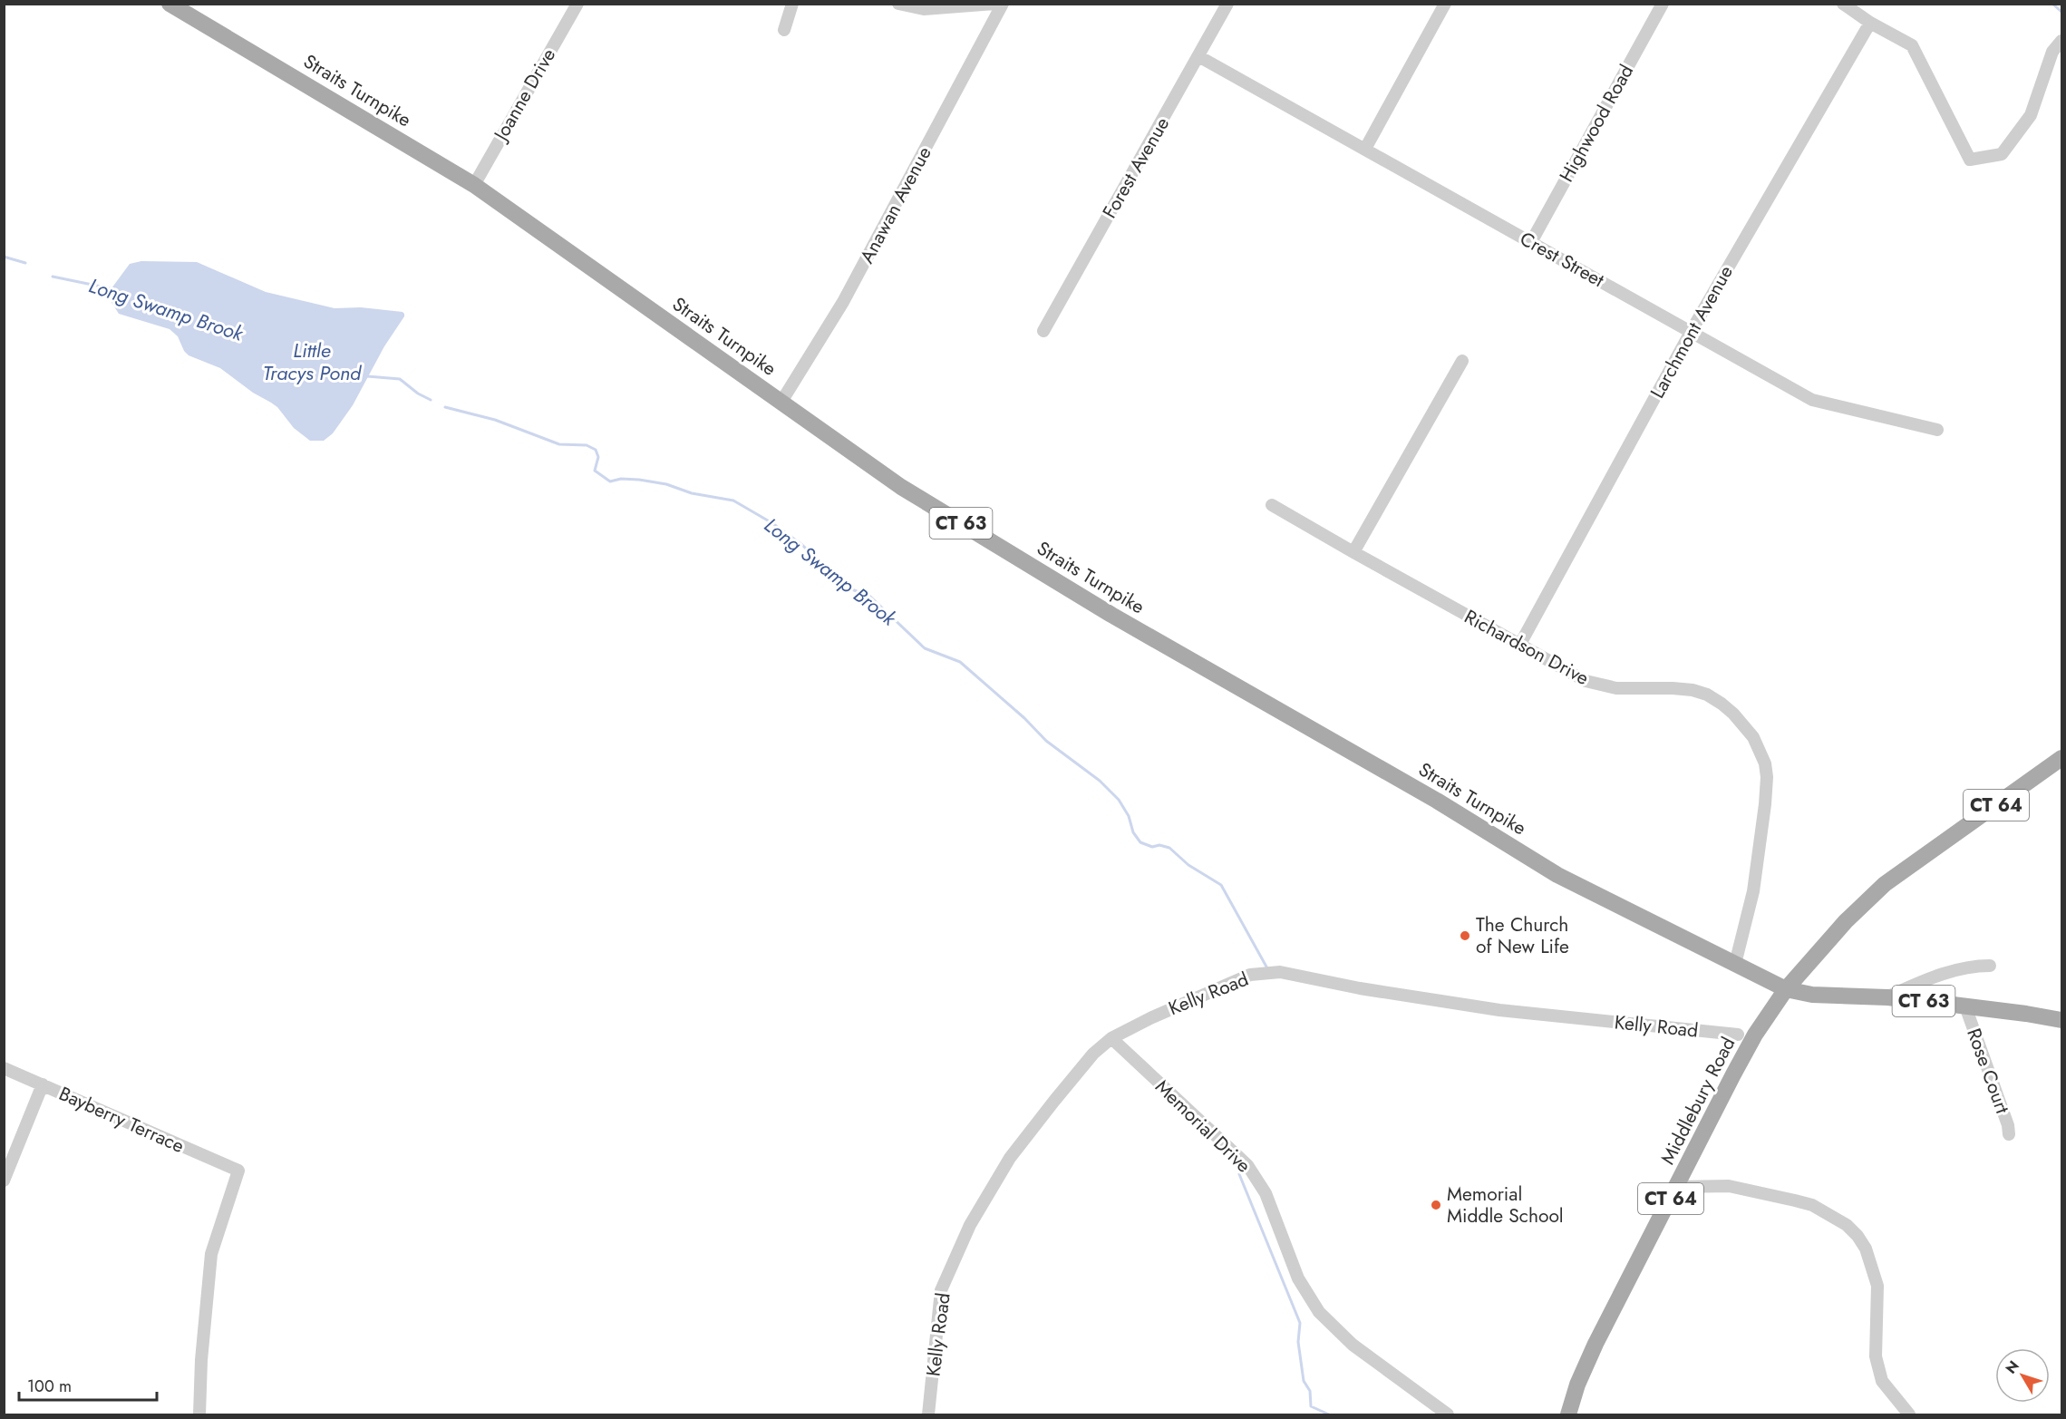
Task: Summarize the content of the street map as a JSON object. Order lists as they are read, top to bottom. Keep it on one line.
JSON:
{"streets":{"main road":["Straits Turnpike","CT 63","CT 64","Middlebury Road"],"street":["Joanne Drive","Highwood Road","Forest Avenue","Anawan Avenue","Crest Street","Larchmont Avenue","Richardson Drive","Kelly Road","Rose Court","Bayberry Terrace","Memorial Drive"]},"crossings":[["Straits Turnpike","Joanne Drive"],["Straits Turnpike","Anawan Avenue"],["Straits Turnpike","Richardson Drive"],["Straits Turnpike","Rose Court"],["Straits Turnpike","Middlebury Road"],["Highwood Road","Crest Street"],["Forest Avenue","Crest Street"],["Crest Street","Larchmont Avenue"],["Larchmont Avenue","Richardson Drive"],["Kelly Road","Memorial Drive"]],"water":["Long Swamp Brook","Little Tracys Pond"],"places":["The Church of New Life","Memorial Middle School"],"scale_bar":"100 m","north":"top left"}
